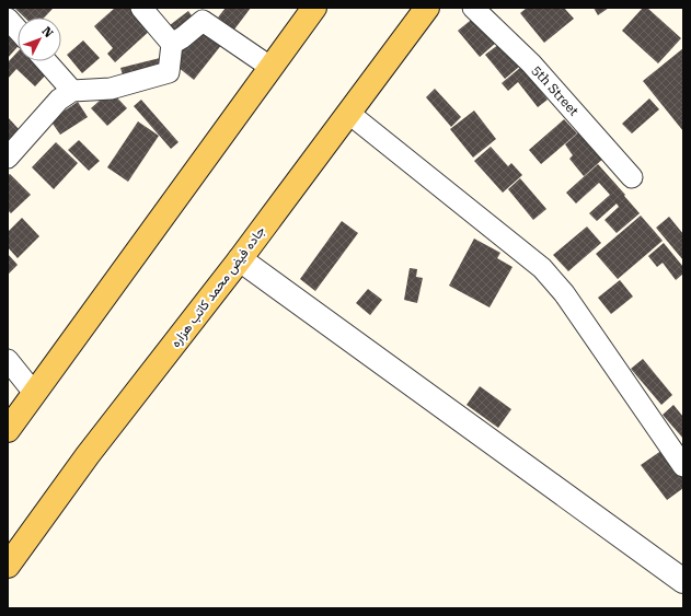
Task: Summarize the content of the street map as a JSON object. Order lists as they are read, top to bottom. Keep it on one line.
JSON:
{"streets":{"main road":["جاده فیض محمد کاتب هزاره"],"street":["5th Street"]},"north":"top right"}
